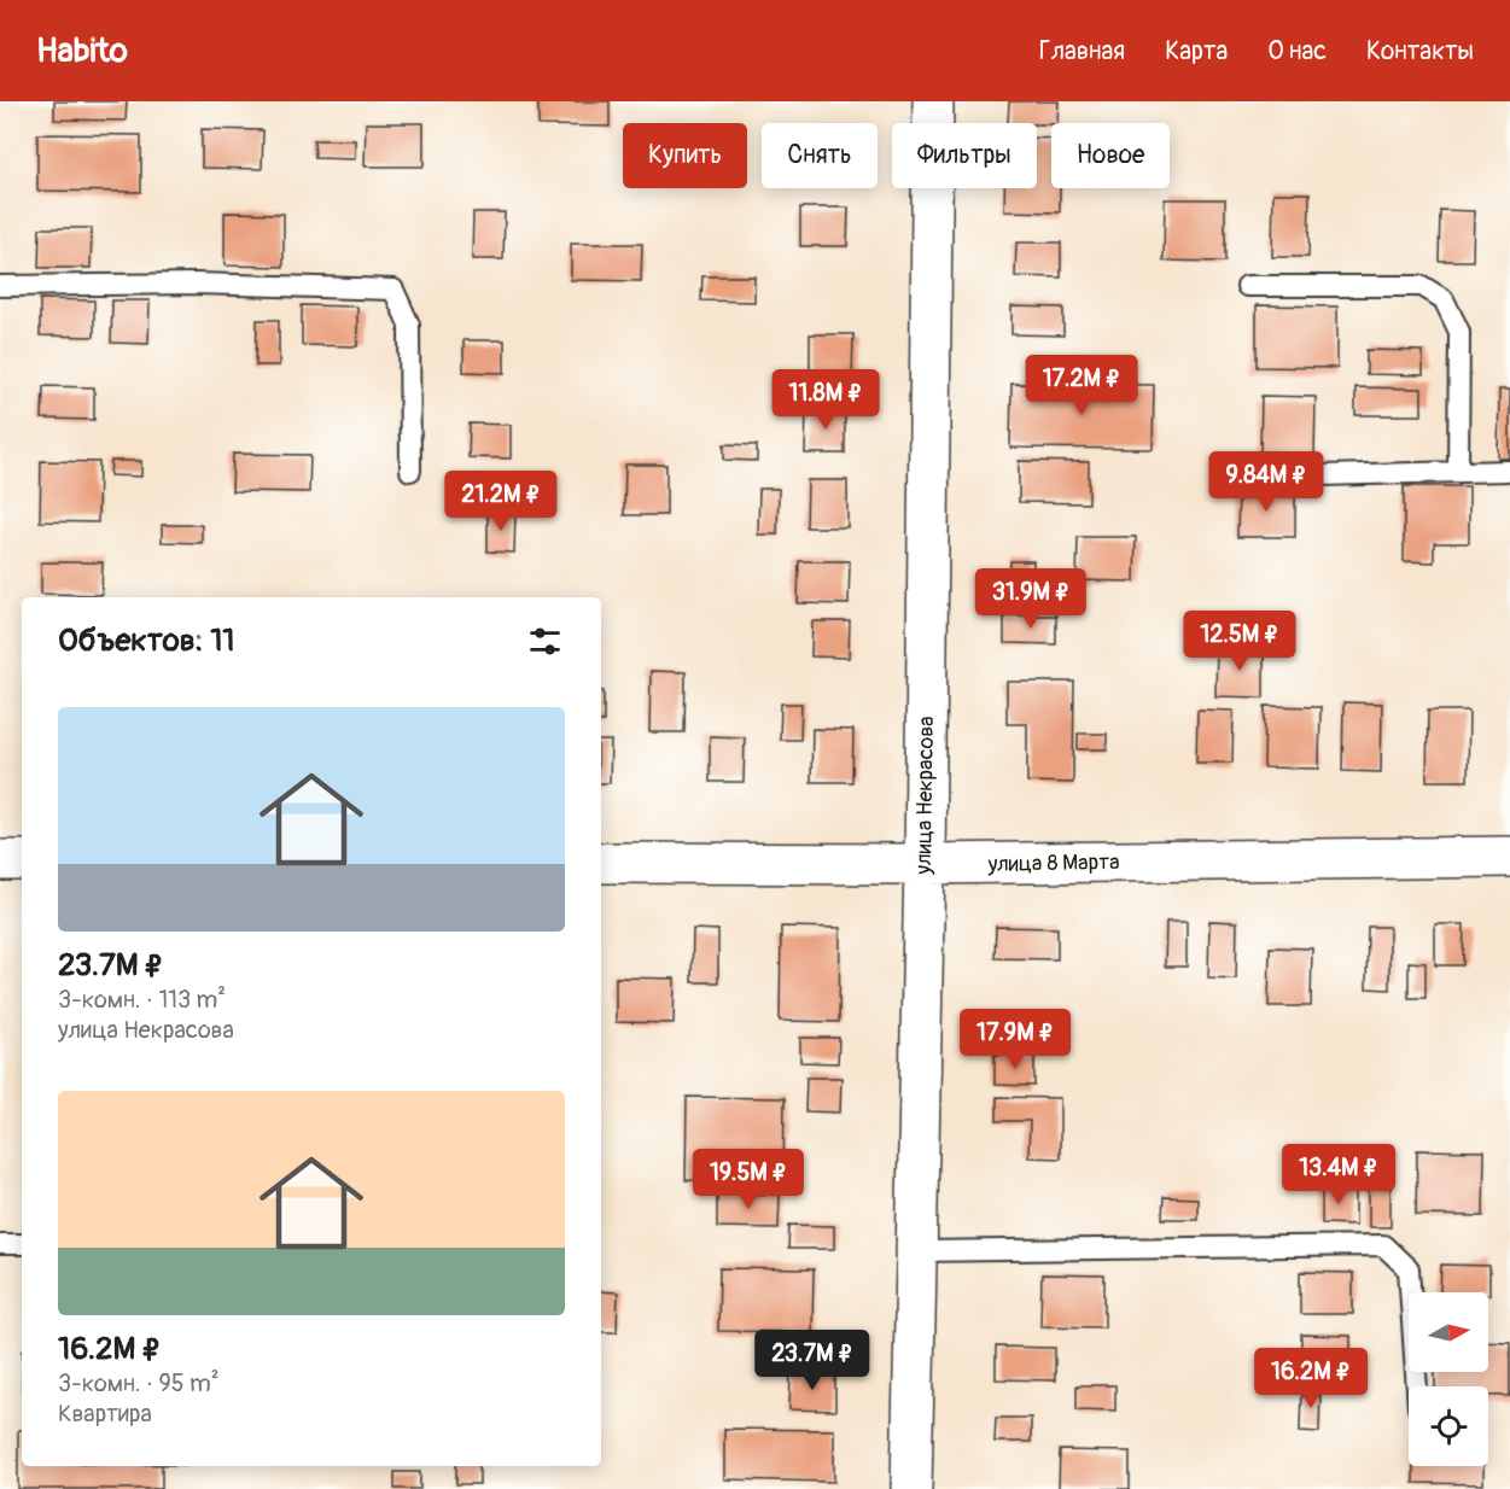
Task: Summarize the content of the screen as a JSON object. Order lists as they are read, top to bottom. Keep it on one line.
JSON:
{"streets":{"street":["улица Некрасова","улица 8 Марта"]},"crossings":[["улица Некрасова","улица 8 Марта"]],"north":"right","page":{"header":"Habito","nav":["Главная","Карта","О нас","Контакты"],"chip":["Купить","Снять","Фильтры","Новое"],"price":["17.2M ₽","11.8M ₽","9.84M ₽","21.2M ₽","31.9M ₽","12.5M ₽","17.9M ₽","13.4M ₽","19.5M ₽","23.7M ₽","16.2M ₽"],"heading":"Объектов: 11","list":[{"name":"23.7M ₽","note":"3-комн. · 113 m² · улица Некрасова"},{"name":"16.2M ₽","note":"3-комн. · 95 m² · Квартира"}]}}
